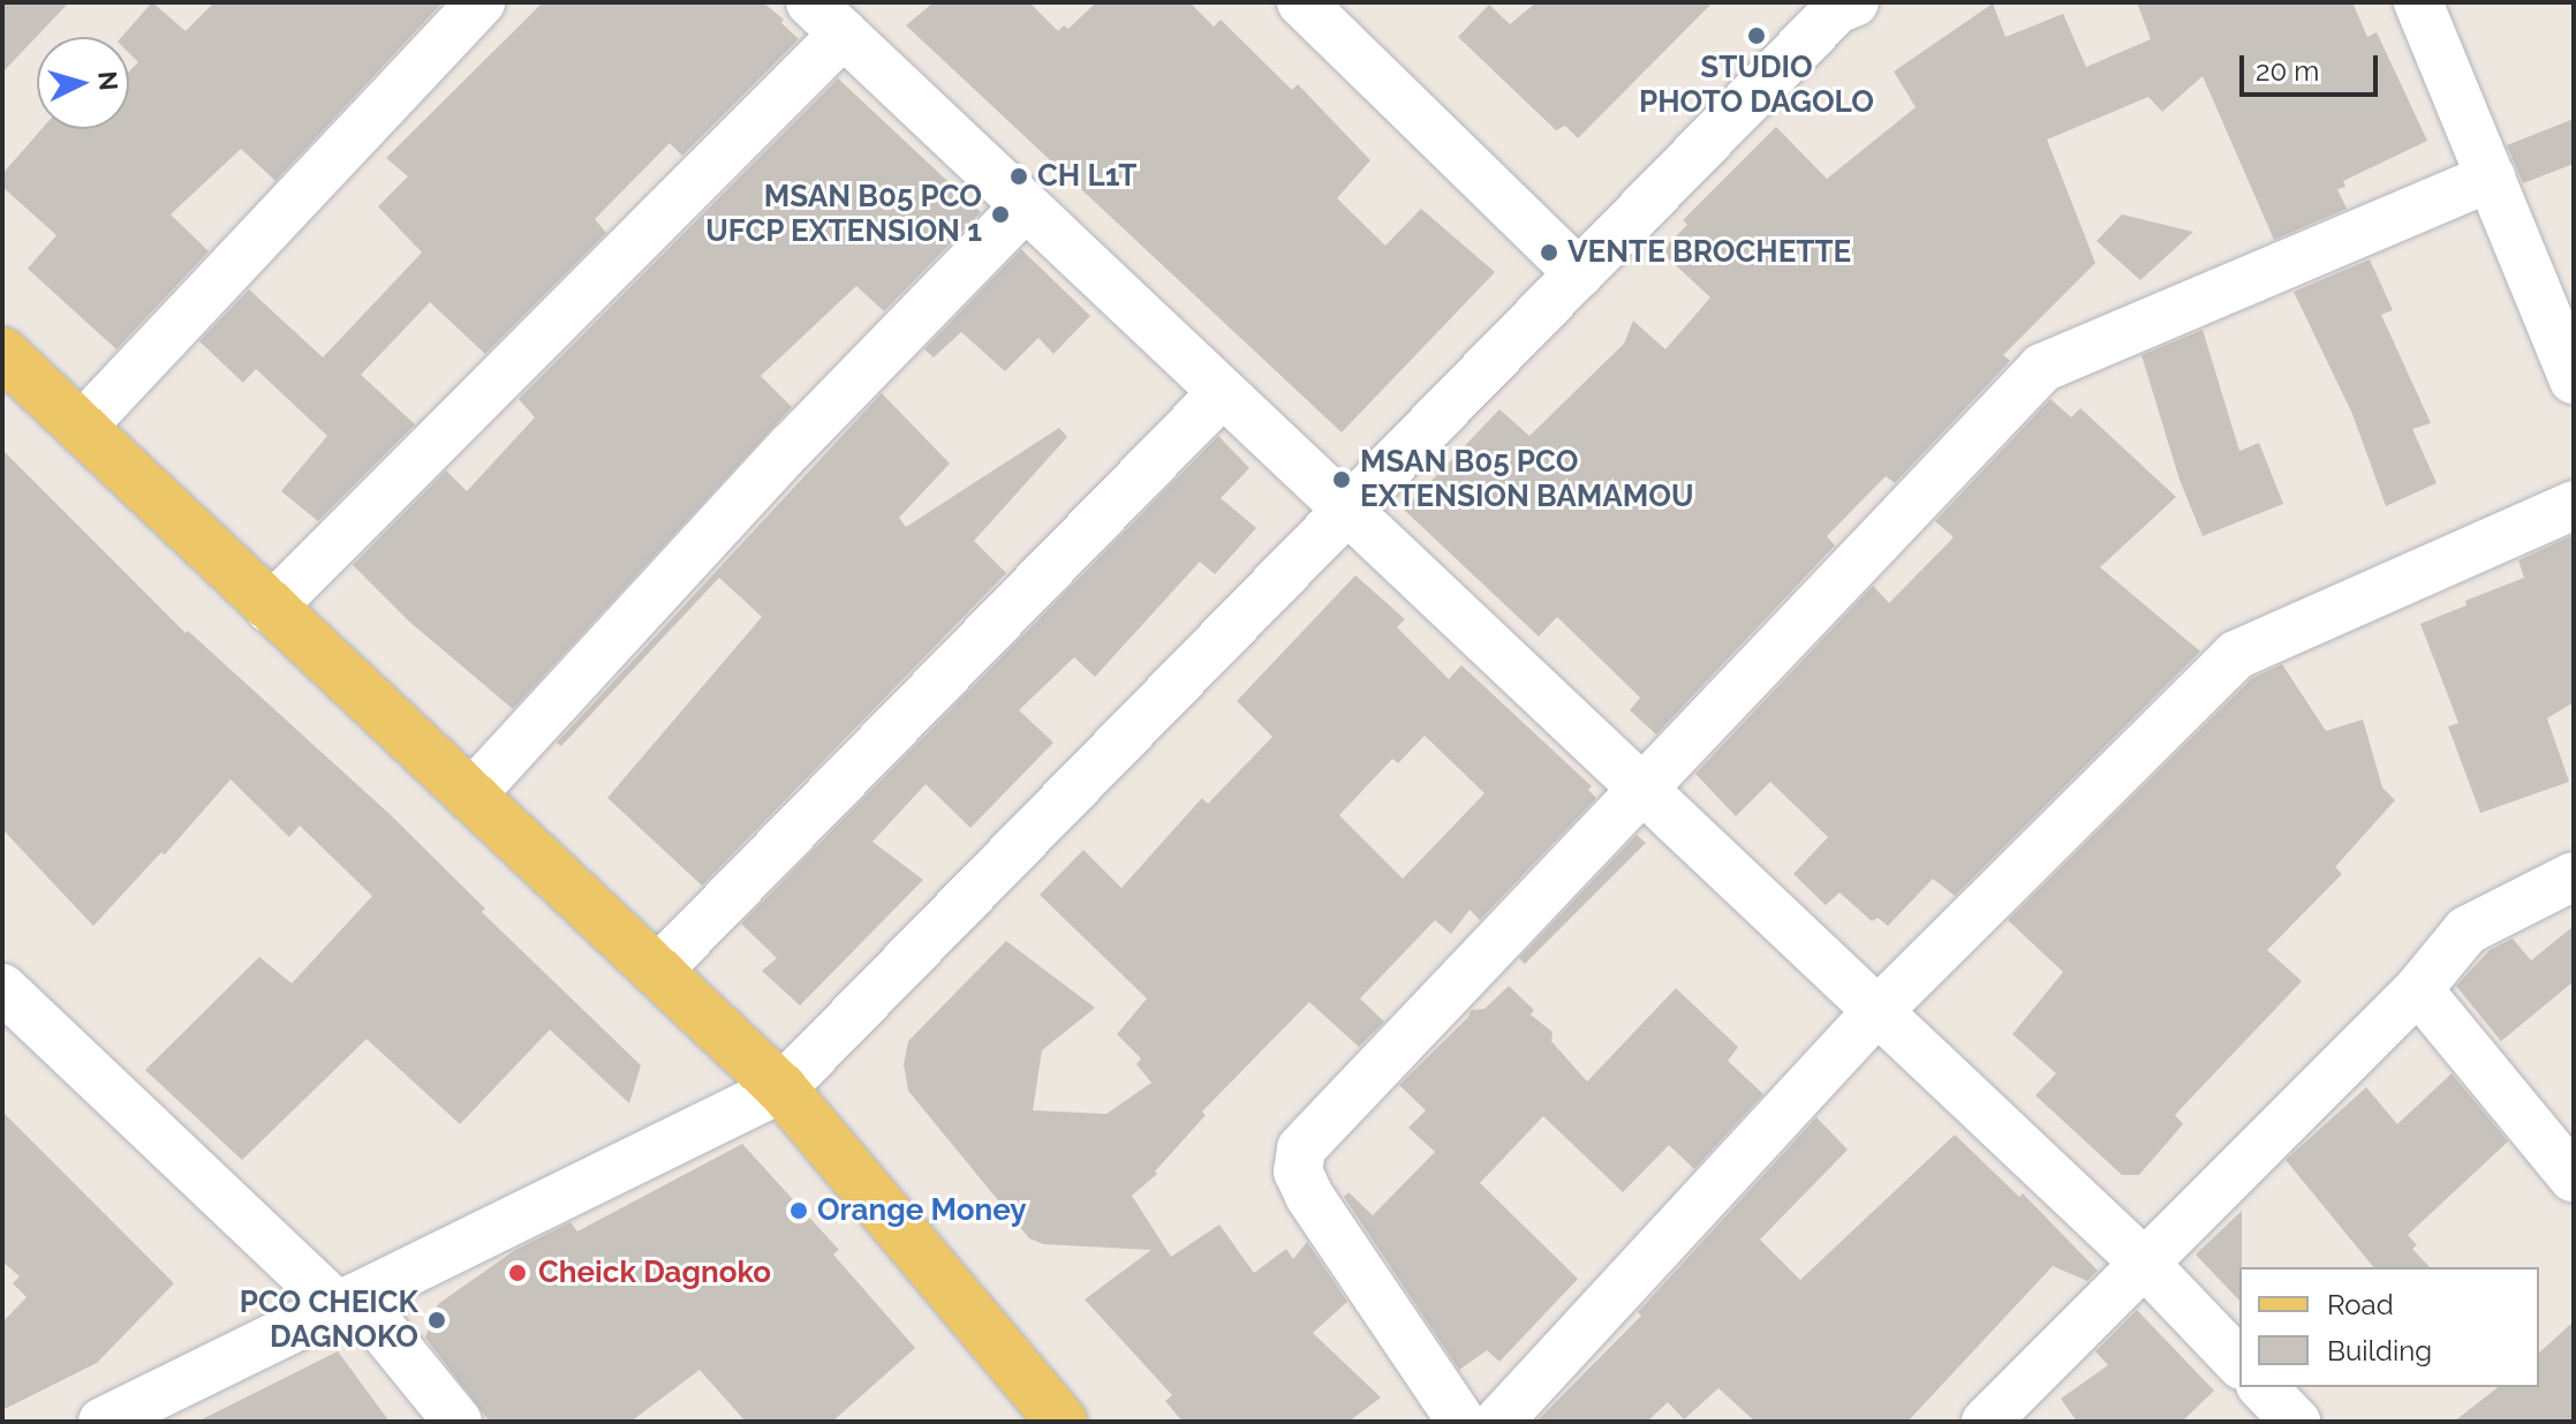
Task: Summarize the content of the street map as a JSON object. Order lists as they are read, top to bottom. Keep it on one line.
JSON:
{"places":["STUDIO PHOTO DAGOLO","CH L1T","MSAN B05 PCO UFCP EXTENSION 1","VENTE BROCHETTE","MSAN B05 PCO EXTENSION BAMAMOU","Orange Money","Cheick Dagnoko","PCO CHEICK DAGNOKO"],"legend":["Road","Building"],"scale_bar":"20 m","north":"right"}
